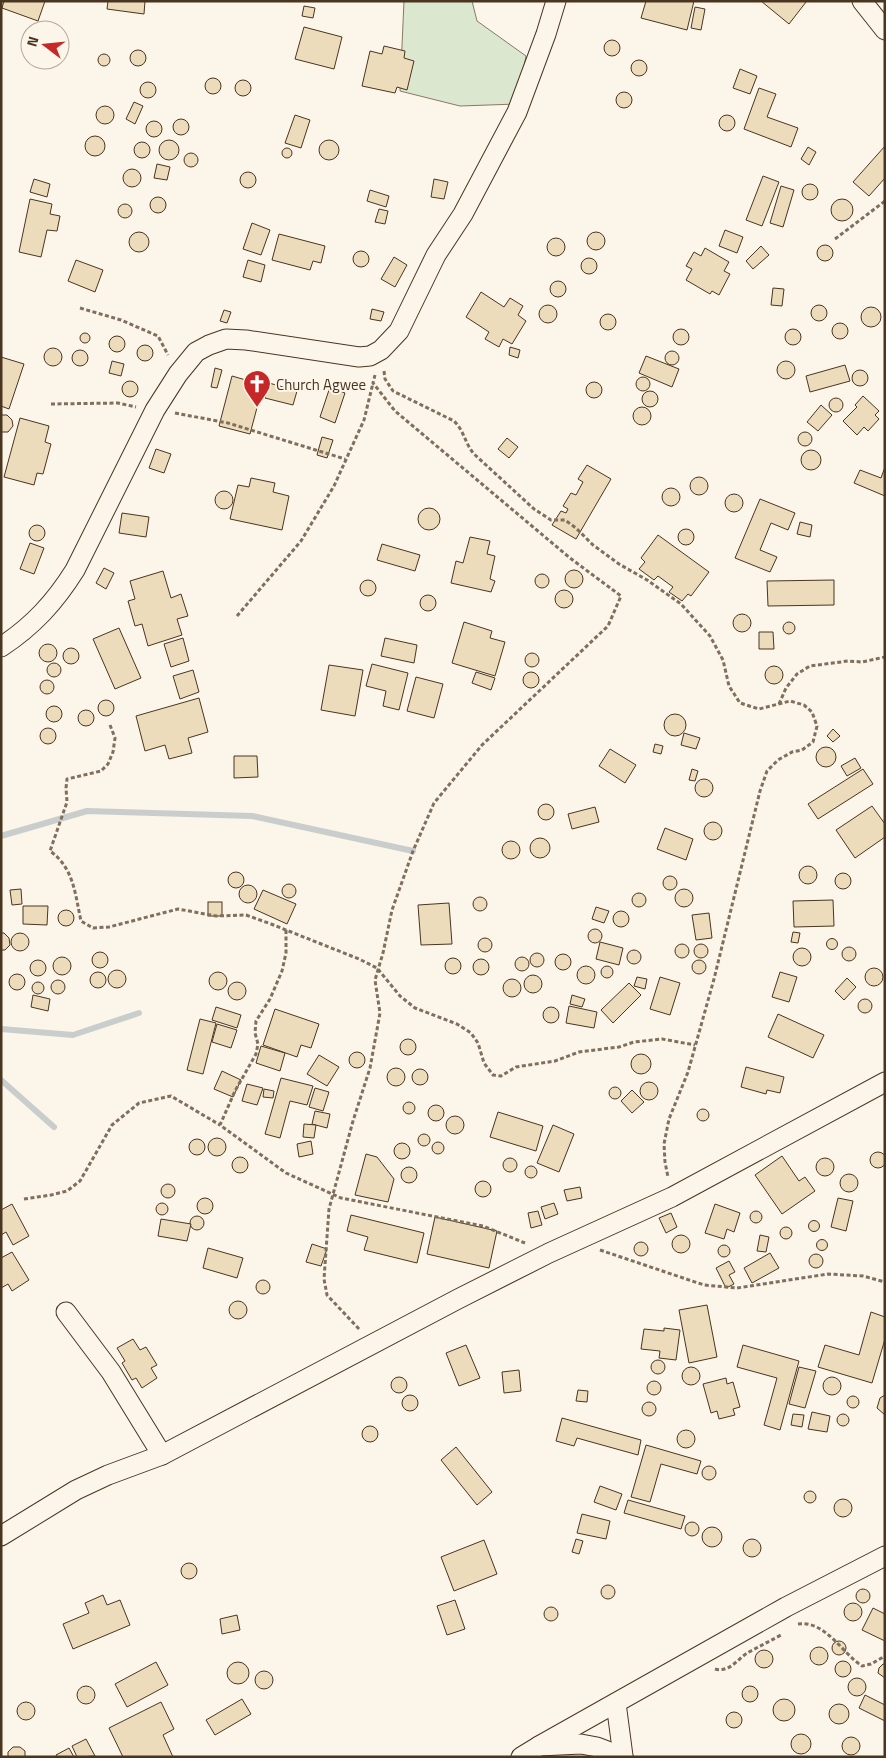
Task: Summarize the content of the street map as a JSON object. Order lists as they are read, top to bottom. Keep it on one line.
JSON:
{"places":{"church":["Church Agwee"]},"north":"left"}
